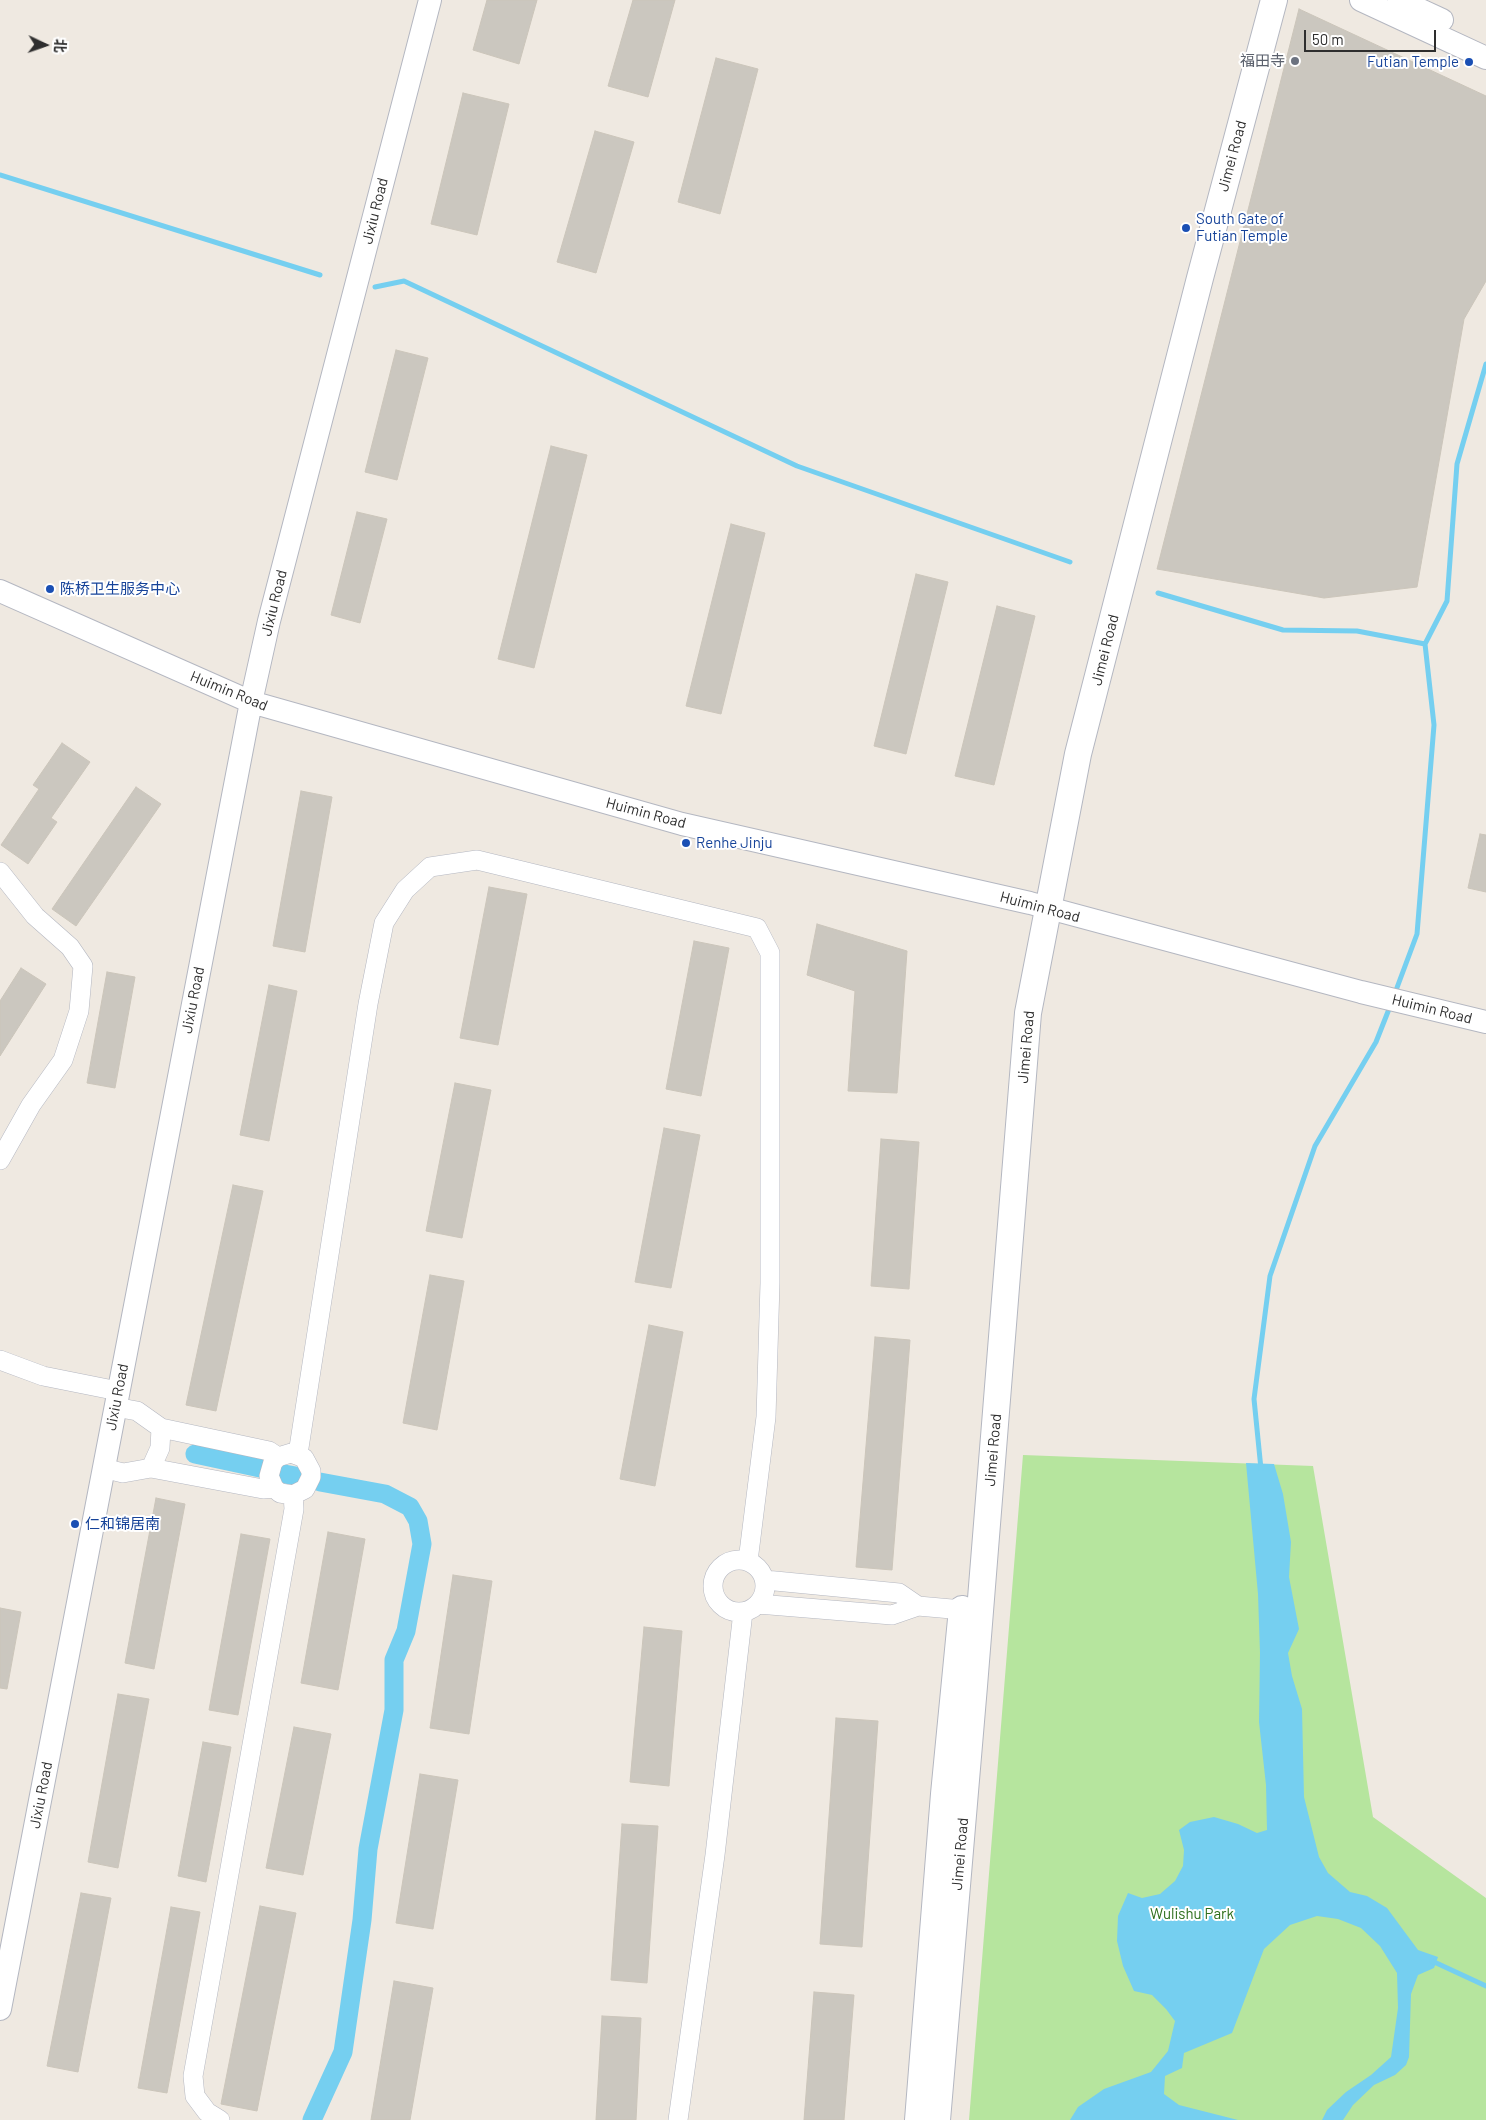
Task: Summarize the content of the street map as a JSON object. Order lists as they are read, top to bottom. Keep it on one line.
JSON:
{"streets":{"main road":["Jimei Road"],"street":["Jixiu Road","Huimin Road"]},"crossings":[["Jimei Road","Huimin Road"],["Jixiu Road","Huimin Road"]],"parks":["Wulishu Park"],"places":["福田寺","Futian Temple","South Gate of Futian Temple","陈桥卫生服务中心","Renhe Jinju","仁和锦居南"],"scale_bar":"50 m","north":"right"}
